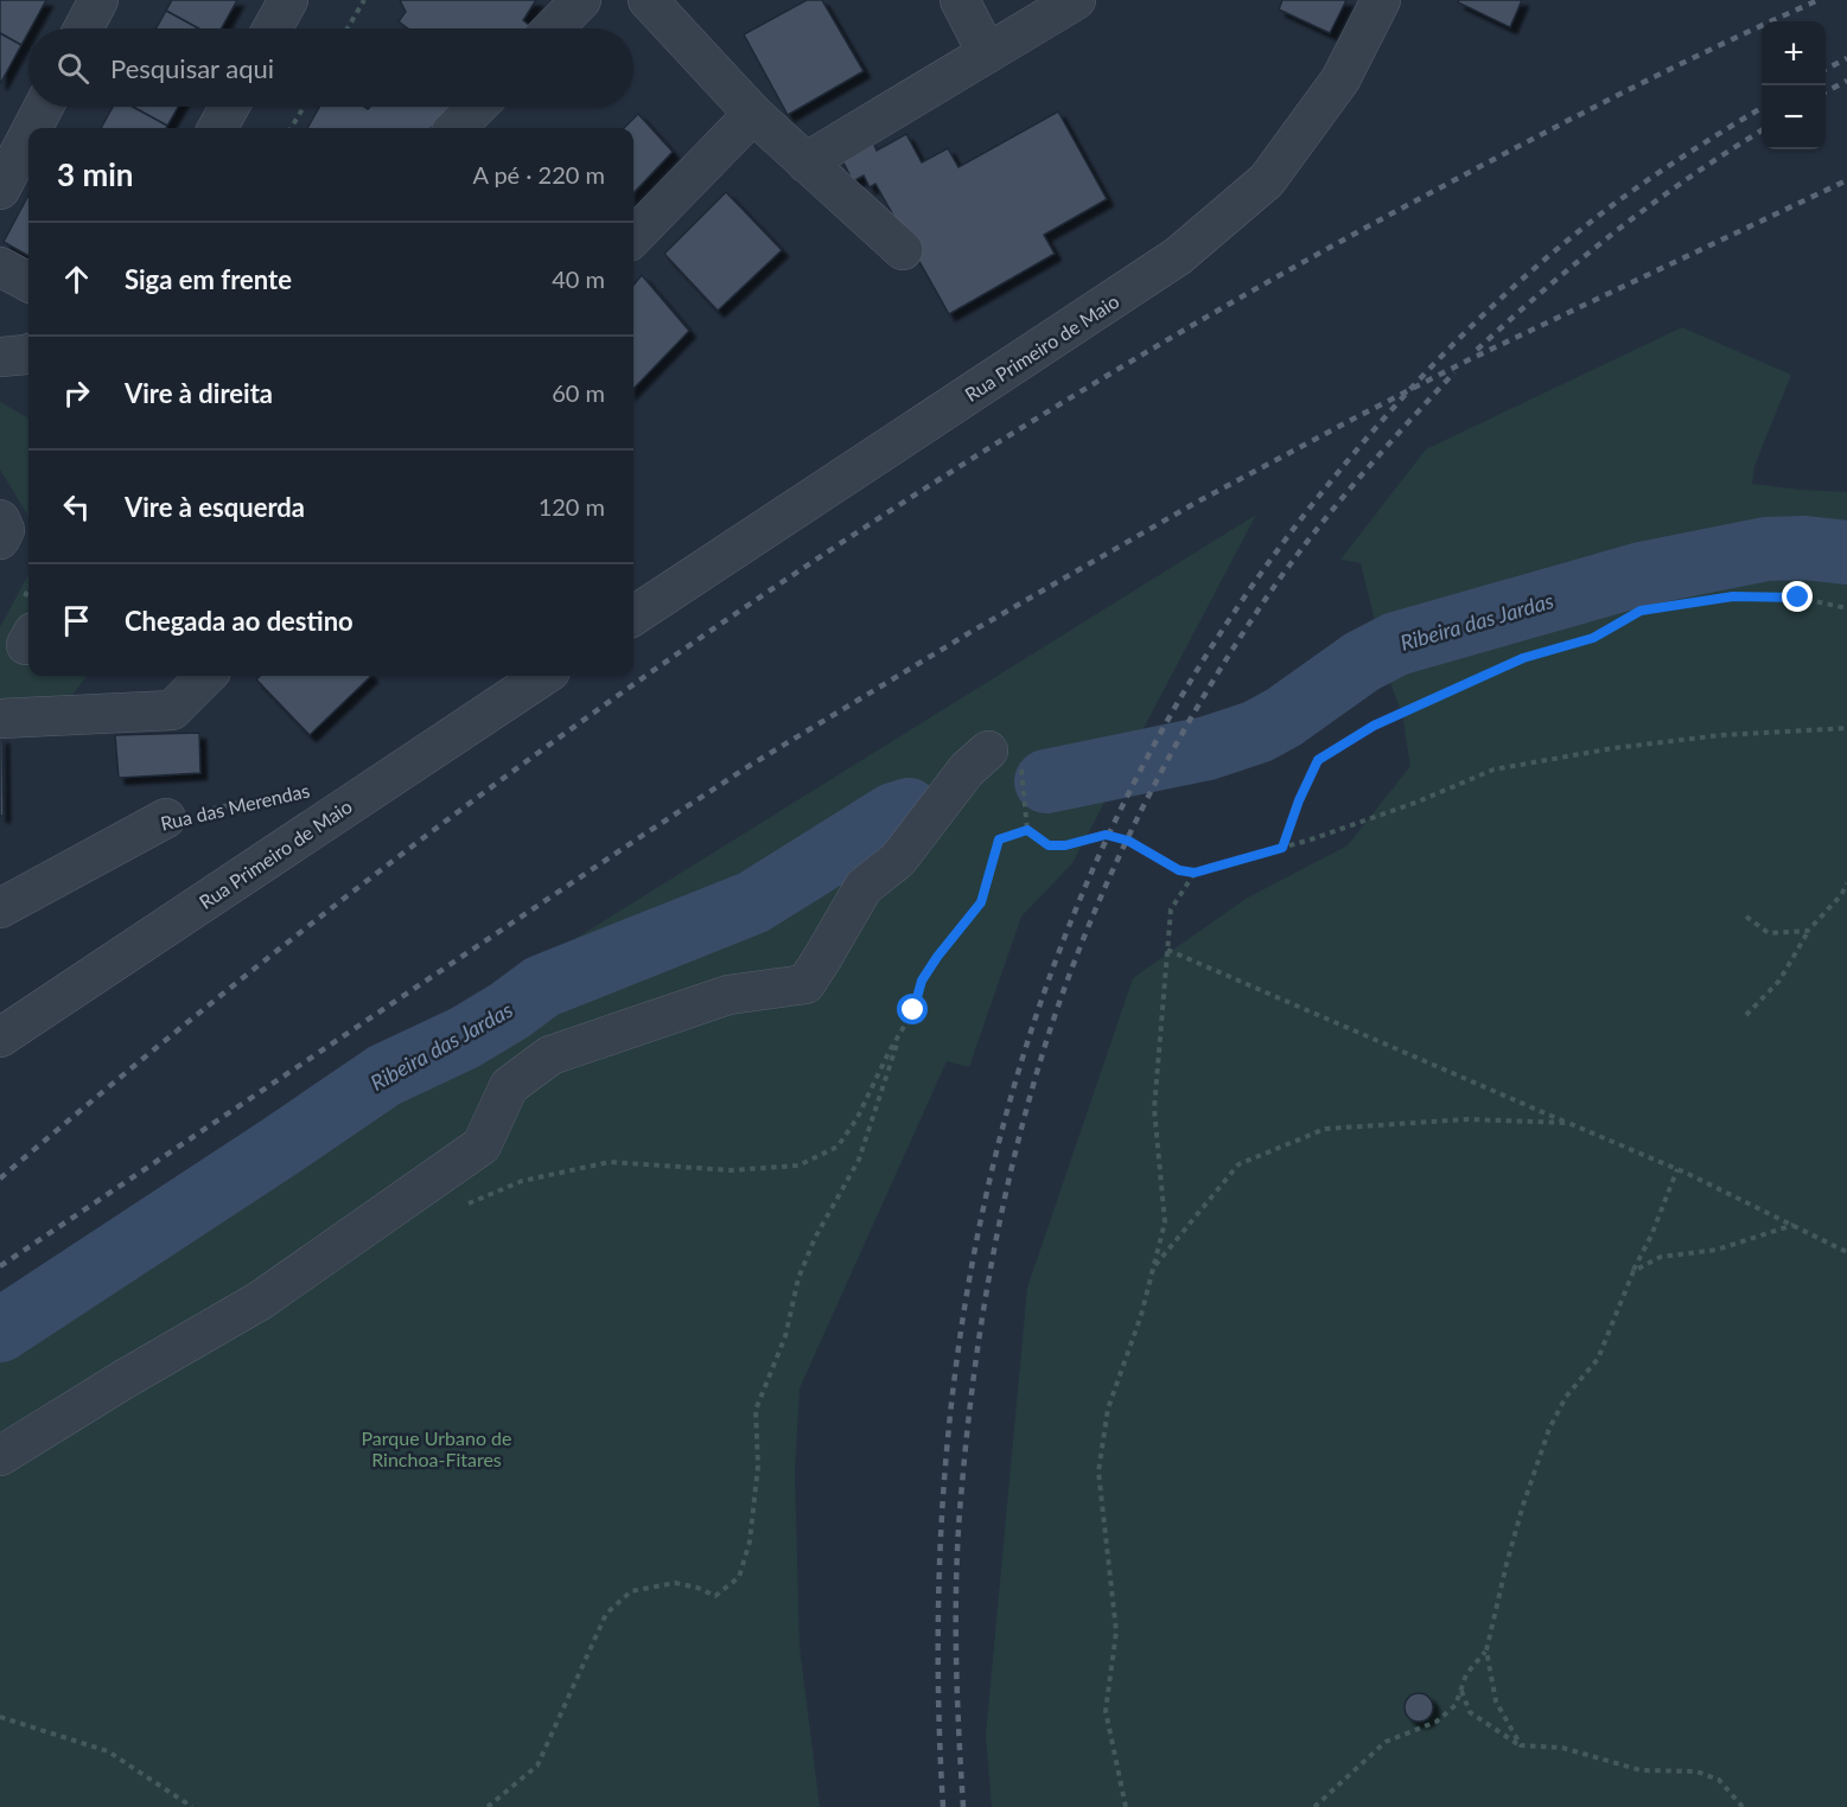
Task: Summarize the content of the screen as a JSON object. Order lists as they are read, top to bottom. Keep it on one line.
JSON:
{"streets":{"street":["Rua Primeiro de Maio","Rua das Merendas"]},"water":["Ribeira das Jardas"],"parks":["Parque Urbano de Rinchoa-Fitares"],"page":{"map_buttons":["+","−"],"search":"Pesquisar aqui","heading":["3 min","A pé · 220 m"],"list":[["Siga em frente","40 m"],["Vire à direita","60 m"],["Vire à esquerda","120 m"],"Chegada ao destino"]}}
